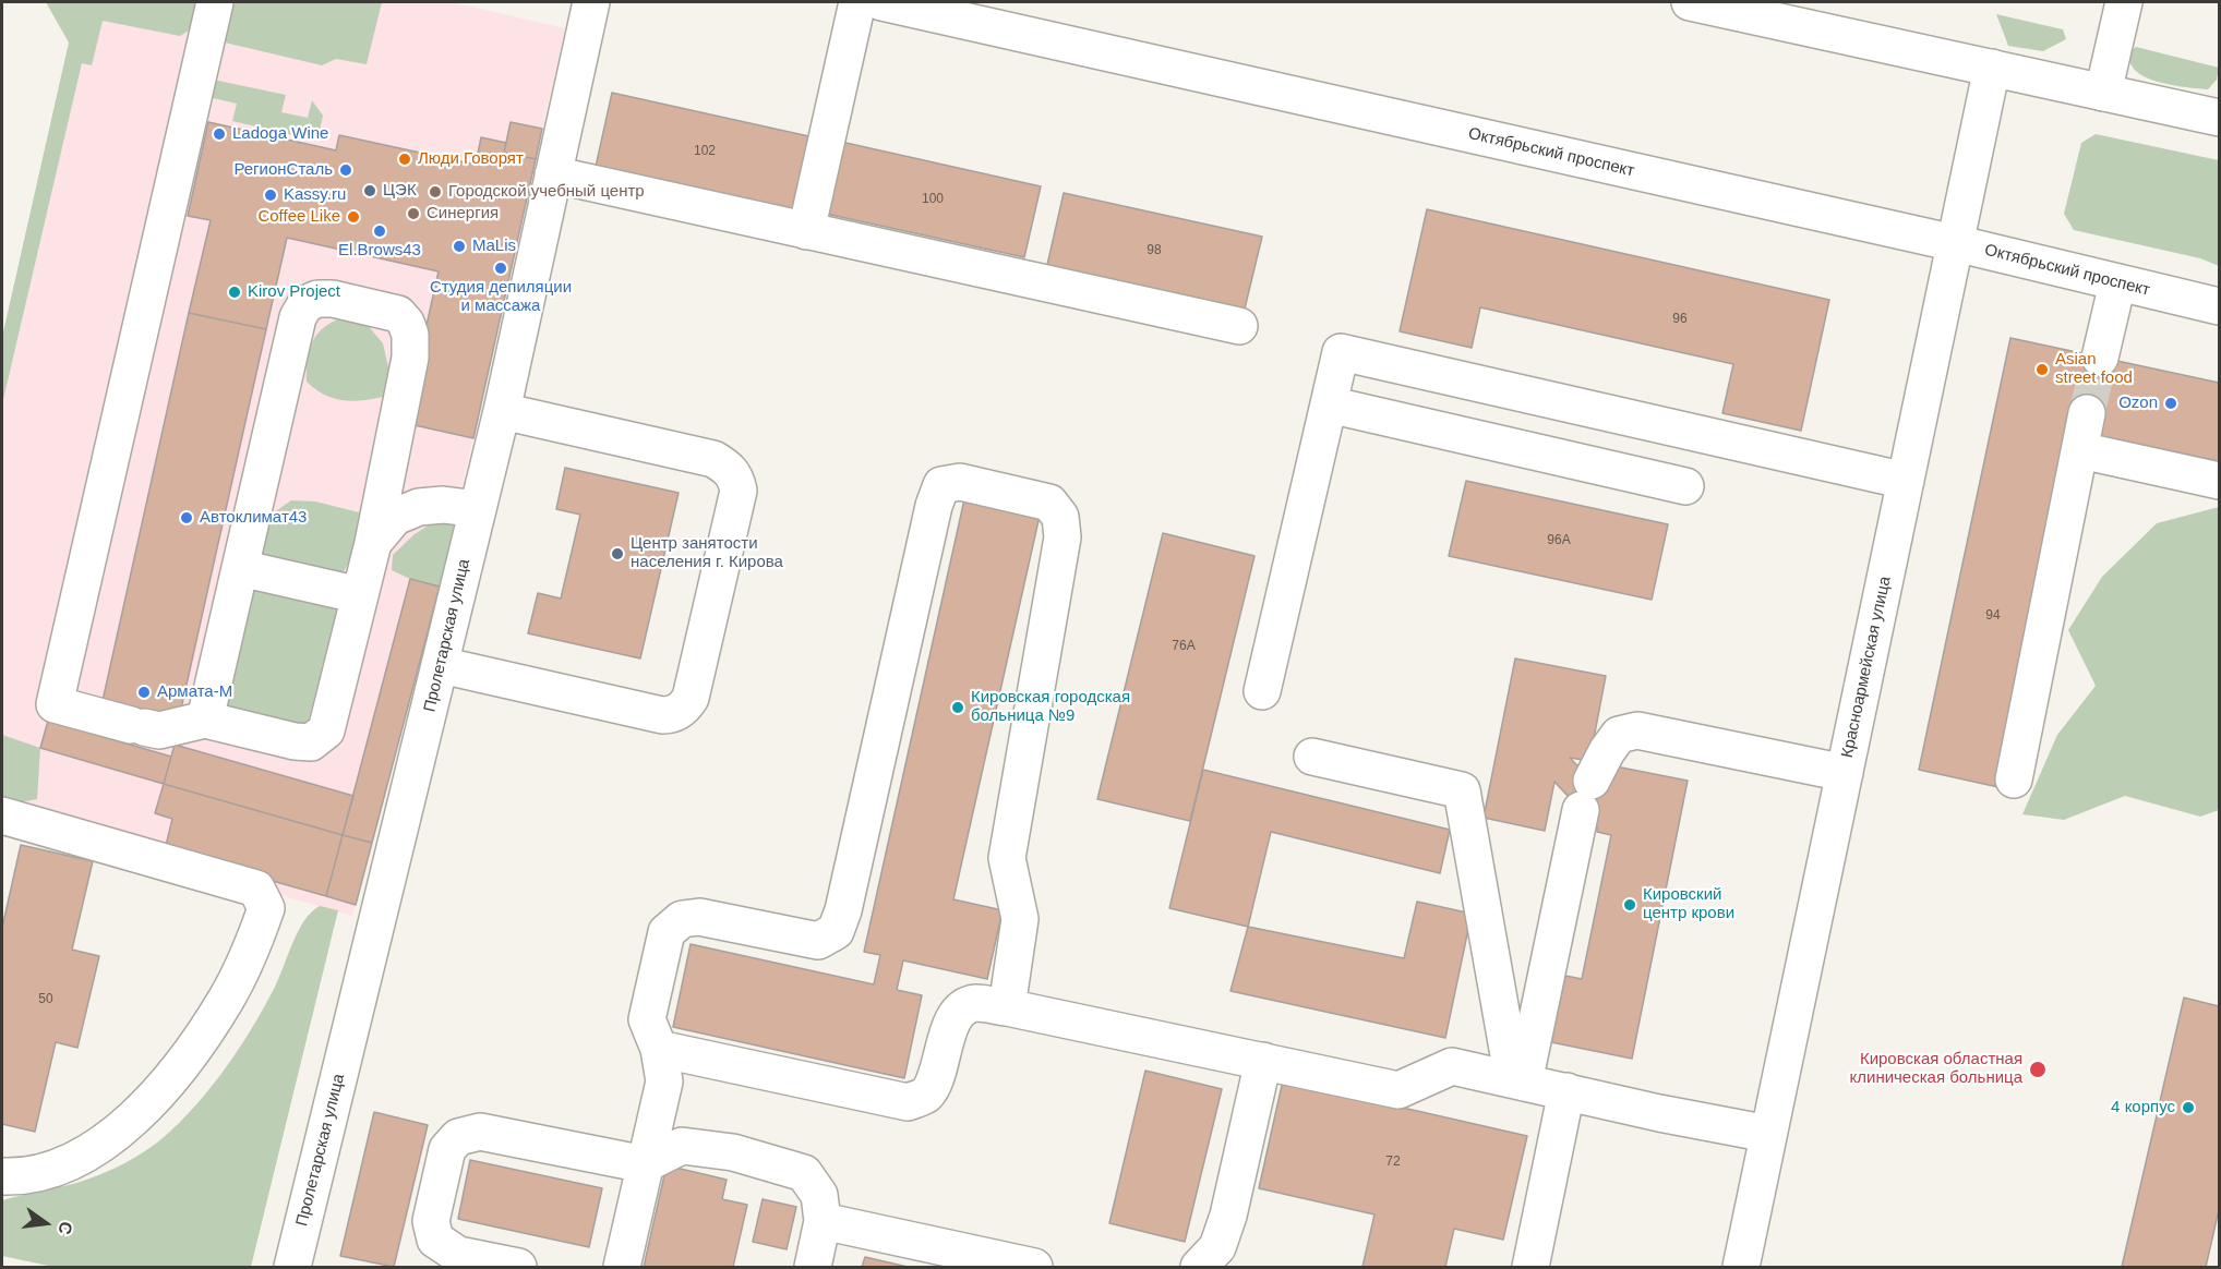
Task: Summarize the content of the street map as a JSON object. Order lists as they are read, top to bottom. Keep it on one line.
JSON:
{"streets":{"street":["Октябрьский проспект","Пролетарская улица","Красноармейская улица"]},"crossings":[["Октябрьский проспект","Красноармейская улица"]],"places":["Ladoga Wine","Люди Говорят","РегионСталь","ЦЭК","Городской учебный центр","Kassy.ru","Синергия","Coffee Like","El.Brows43","MaLis","Студия депиляции и массажа","Kirov Project","Asian street food","Ozon","Автоклимат43","Центр занятости населения г. Кирова","Армата-М","Кировская городская больница №9","Кировский центр крови","Кировская областная клиническая больница","4 корпус"],"house_numbers":["102","100","98","96","96А","94","76А","50","72"],"north":"right"}
